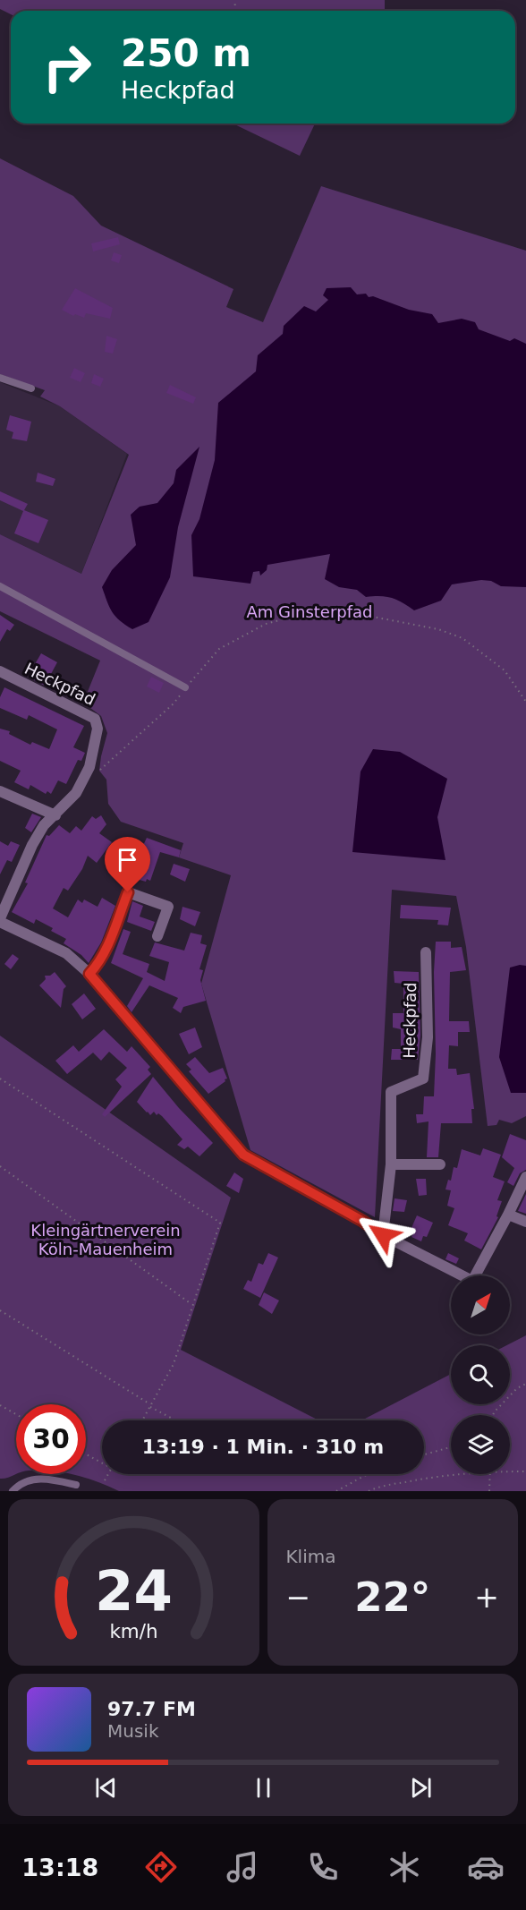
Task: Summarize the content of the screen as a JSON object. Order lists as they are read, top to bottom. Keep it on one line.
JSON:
{"streets":{"street":["Heckpfad"]},"parks":["Am Ginsterpfad","Kleingärtnerverein Köln-Mauenheim"],"north":"top right","page":{"turn":["250 m","Heckpfad"],"limit":"30","trip":"13:19 · 1 Min. · 310 m","tile":"Klima","heat":["−","22°","+"],"song":["97.7 FM","Musik"],"tabs":"13:18","gauge":["24","km/h"]}}
